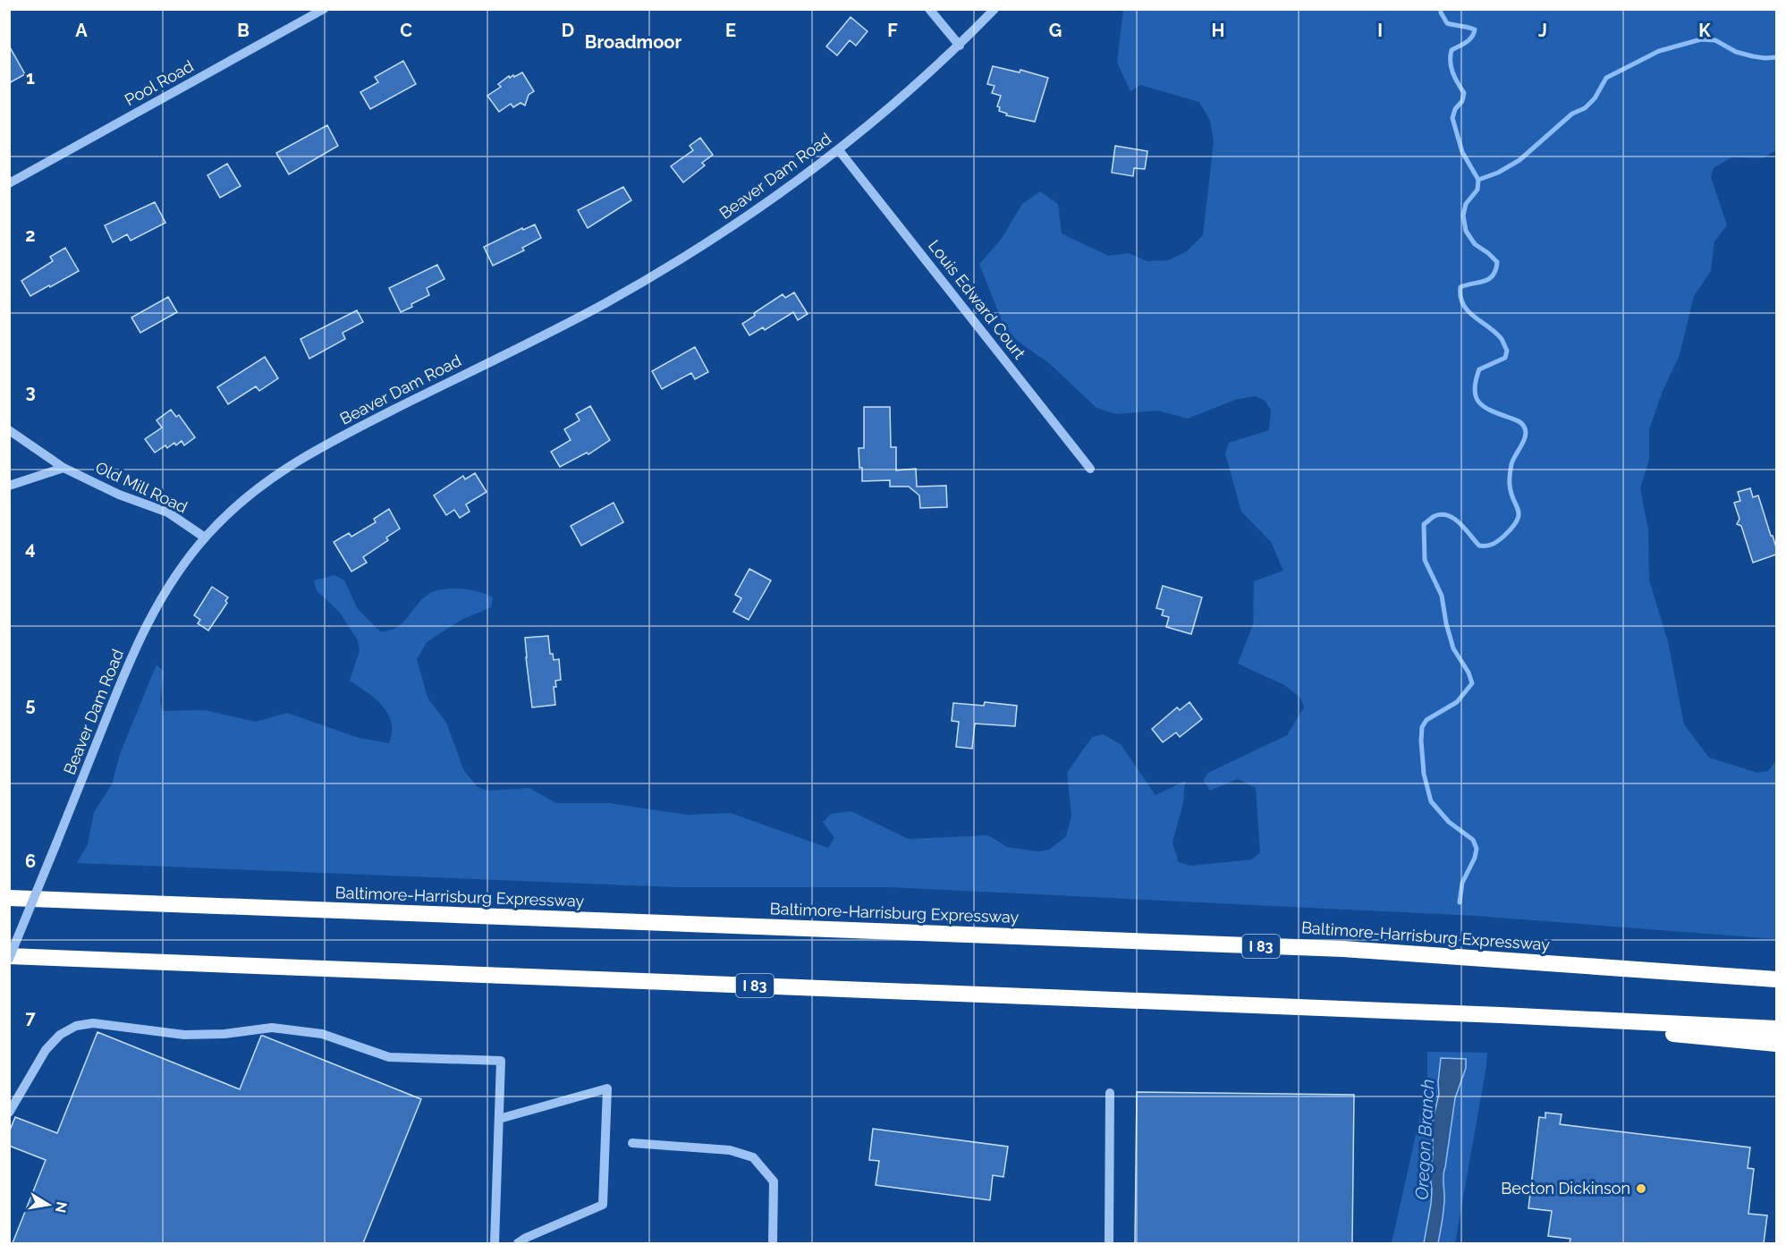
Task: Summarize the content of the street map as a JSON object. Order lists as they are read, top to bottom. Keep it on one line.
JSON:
{"streets":{"highway":["Baltimore-Harrisburg Expressway","I 83"],"street":["Pool Road","Beaver Dam Road","Louis Edward Court","Old Mill Road"]},"crossings":[["Beaver Dam Road","Louis Edward Court"],["Beaver Dam Road","Old Mill Road"],["Beaver Dam Road","I 83"]],"districts":["Broadmoor"],"water":["Oregon Branch"],"places":["Becton Dickinson"],"north":"right","grid":{"columns":["A","B","C","D","E","F","G","H","I","J","K"],"rows":["1","2","3","4","5","6","7"]}}
